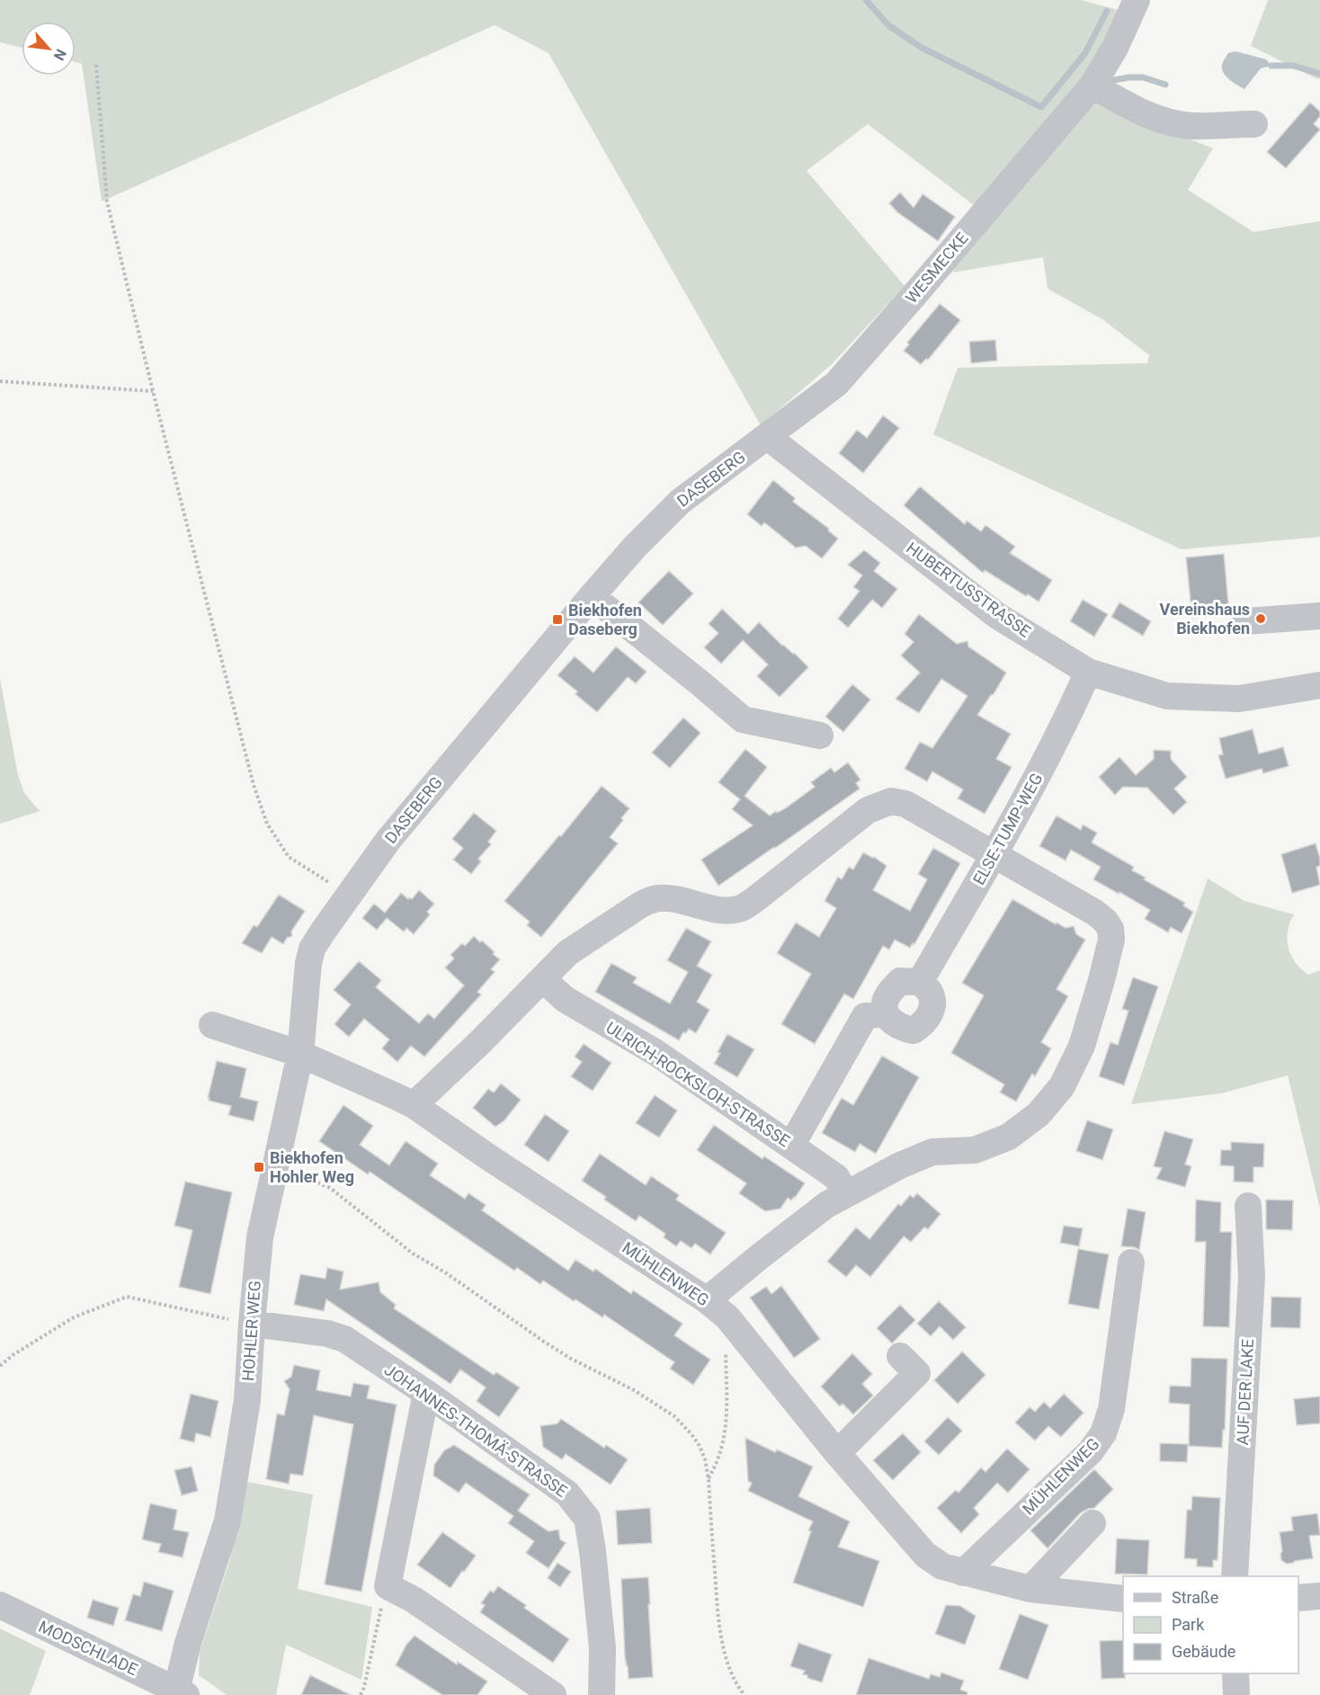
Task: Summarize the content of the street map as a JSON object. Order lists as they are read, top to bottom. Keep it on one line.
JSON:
{"streets":{"street":["WESMECKE","DASEBERG","HUBERTUSSTRASSE","ELSE-TUMP-WEG","ULRICH-ROCKSLOH-STRASSE","MÜHLENWEG","HOHLER WEG","AUF DER LAKE","JOHANNES-THOMÄ-STRASSE","MODSCHLADE"]},"crossings":[["WESMECKE","DASEBERG"],["WESMECKE","HUBERTUSSTRASSE"],["DASEBERG","HUBERTUSSTRASSE"],["DASEBERG","MÜHLENWEG"],["DASEBERG","HOHLER WEG"],["HUBERTUSSTRASSE","ELSE-TUMP-WEG"],["MÜHLENWEG","HOHLER WEG"],["HOHLER WEG","JOHANNES-THOMÄ-STRASSE"],["HOHLER WEG","MODSCHLADE"]],"places":{"other":["Vereinshaus Biekhofen"],"transit":["Biekhofen Daseberg","Biekhofen Hohler Weg"]},"legend":["Straße","Park","Gebäude"],"north":"bottom right"}
